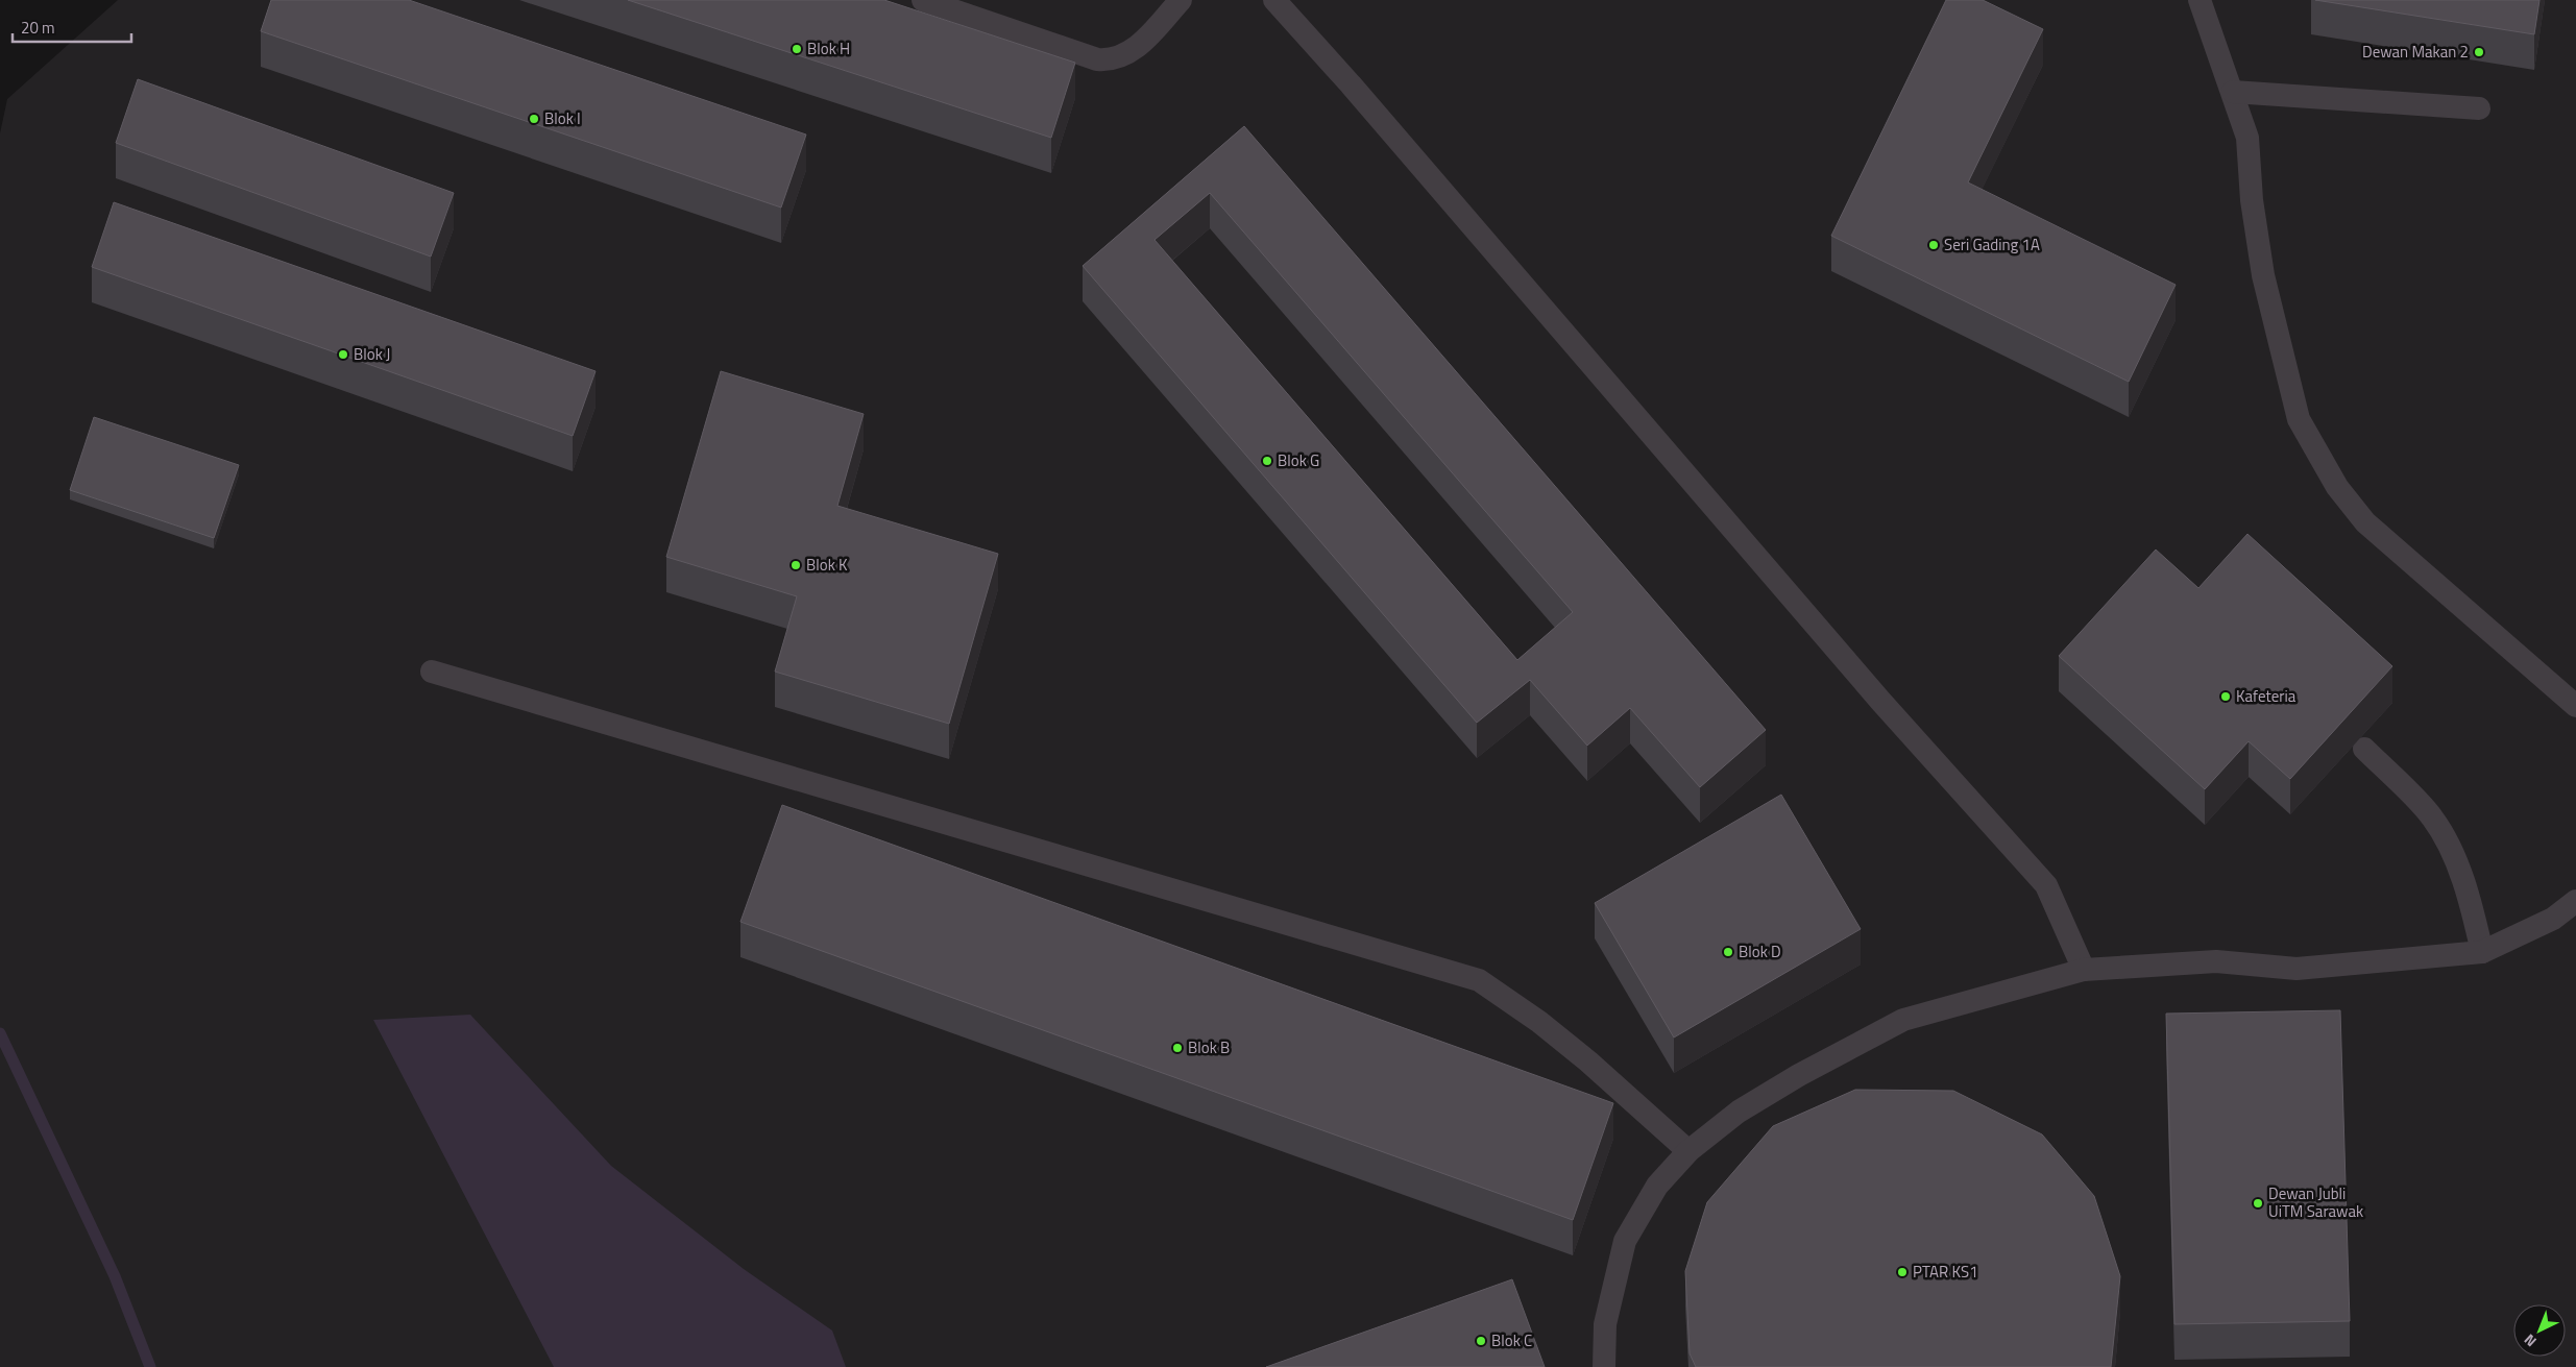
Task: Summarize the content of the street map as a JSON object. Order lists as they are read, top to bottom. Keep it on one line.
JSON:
{"places":["Blok H","Dewan Makan 2","Blok I","Seri Gading 1A","Blok J","Blok G","Blok K","Kafeteria","Blok D","Blok B","Dewan Jubli UiTM Sarawak","PTAR KS1","Blok C"],"scale_bar":"20 m","north":"bottom left"}
